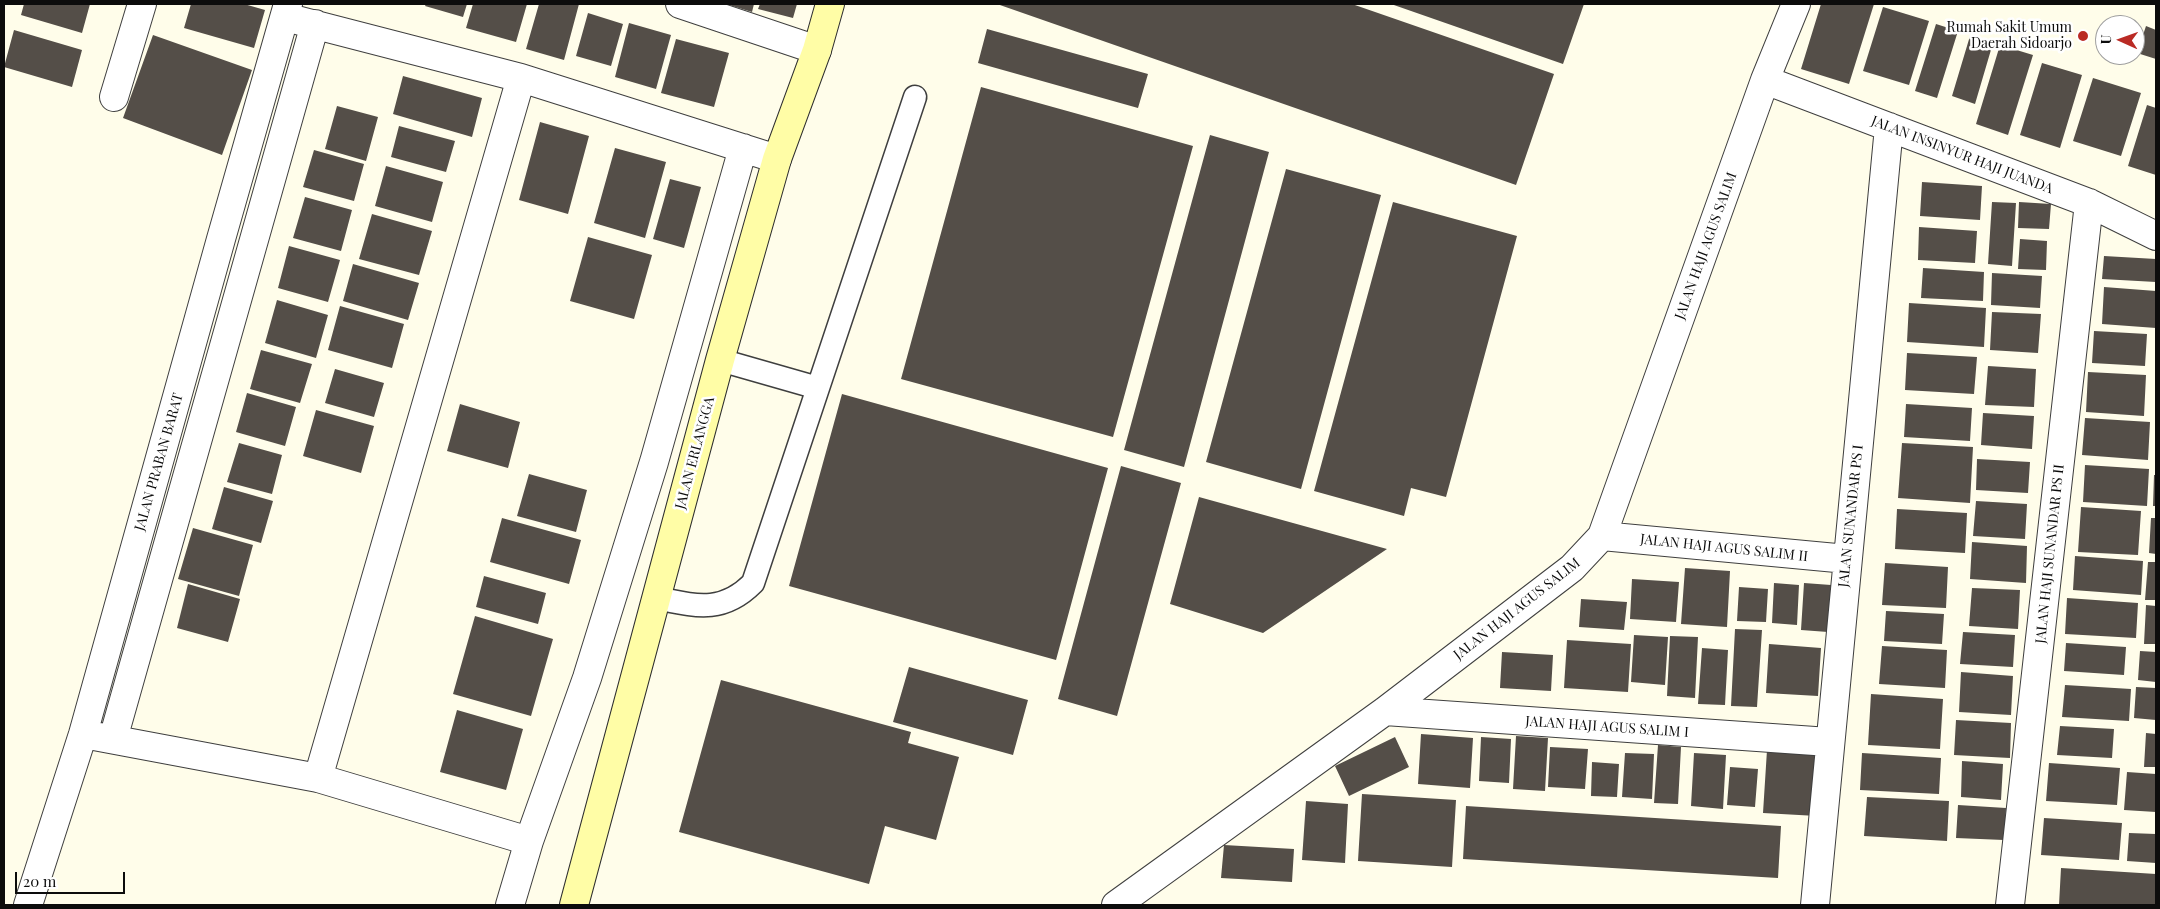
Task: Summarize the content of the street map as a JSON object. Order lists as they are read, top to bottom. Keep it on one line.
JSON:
{"streets":{"street":["JALAN INSINYUR HAJI JUANDA","JALAN HAJI AGUS SALIM","JALAN ERLANGGA","JALAN PRABAN BARAT","JALAN SUNANDAR PS I","JALAN HAJI AGUS SALIM II","JALAN HAJI SUNANDAR PS II","JALAN HAJI AGUS SALIM I"]},"crossings":[["JALAN INSINYUR HAJI JUANDA","JALAN HAJI AGUS SALIM"],["JALAN INSINYUR HAJI JUANDA","JALAN SUNANDAR PS I"],["JALAN INSINYUR HAJI JUANDA","JALAN HAJI SUNANDAR PS II"],["JALAN HAJI AGUS SALIM","JALAN HAJI AGUS SALIM II"],["JALAN HAJI AGUS SALIM","JALAN HAJI AGUS SALIM I"],["JALAN SUNANDAR PS I","JALAN HAJI AGUS SALIM II"],["JALAN SUNANDAR PS I","JALAN HAJI AGUS SALIM I"]],"places":["Rumah Sakit Umum Daerah Sidoarjo"],"scale_bar":"20 m","north":"left"}
